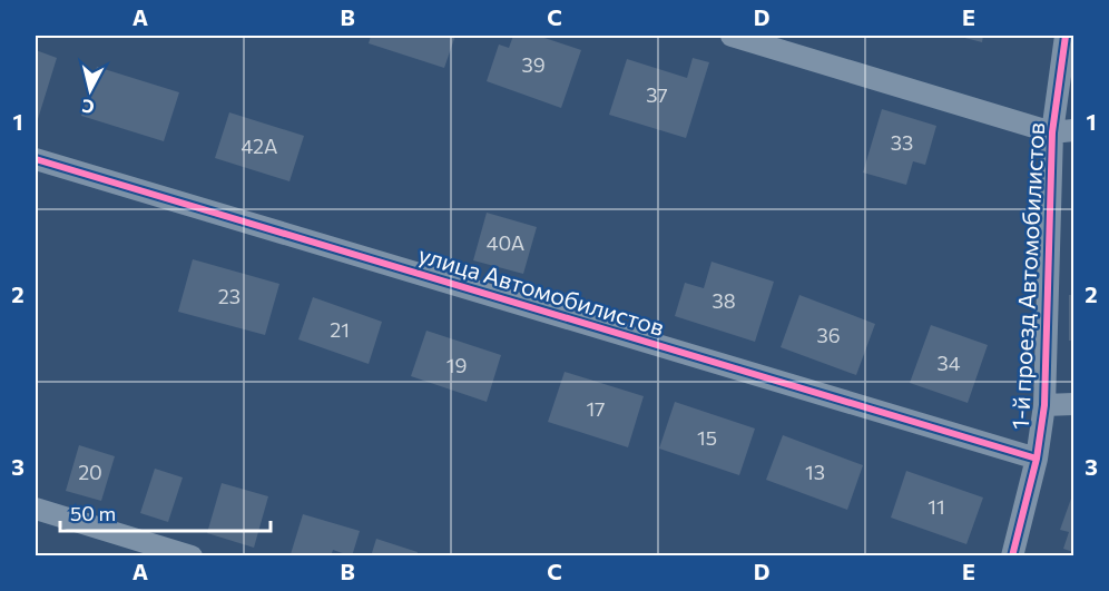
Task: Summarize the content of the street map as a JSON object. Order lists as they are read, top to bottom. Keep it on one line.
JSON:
{"streets":{"street":["1-й проезд Автомобилистов","улица Автомобилистов"]},"crossings":[["1-й проезд Автомобилистов","улица Автомобилистов"]],"house_numbers":["39","37","33","42А","40А","23","38","21","36","34","19","17","15","20","13","11"],"scale_bar":"50 m","north":"bottom","grid":{"columns":["A","B","C","D","E"],"rows":["1","2","3"]}}
